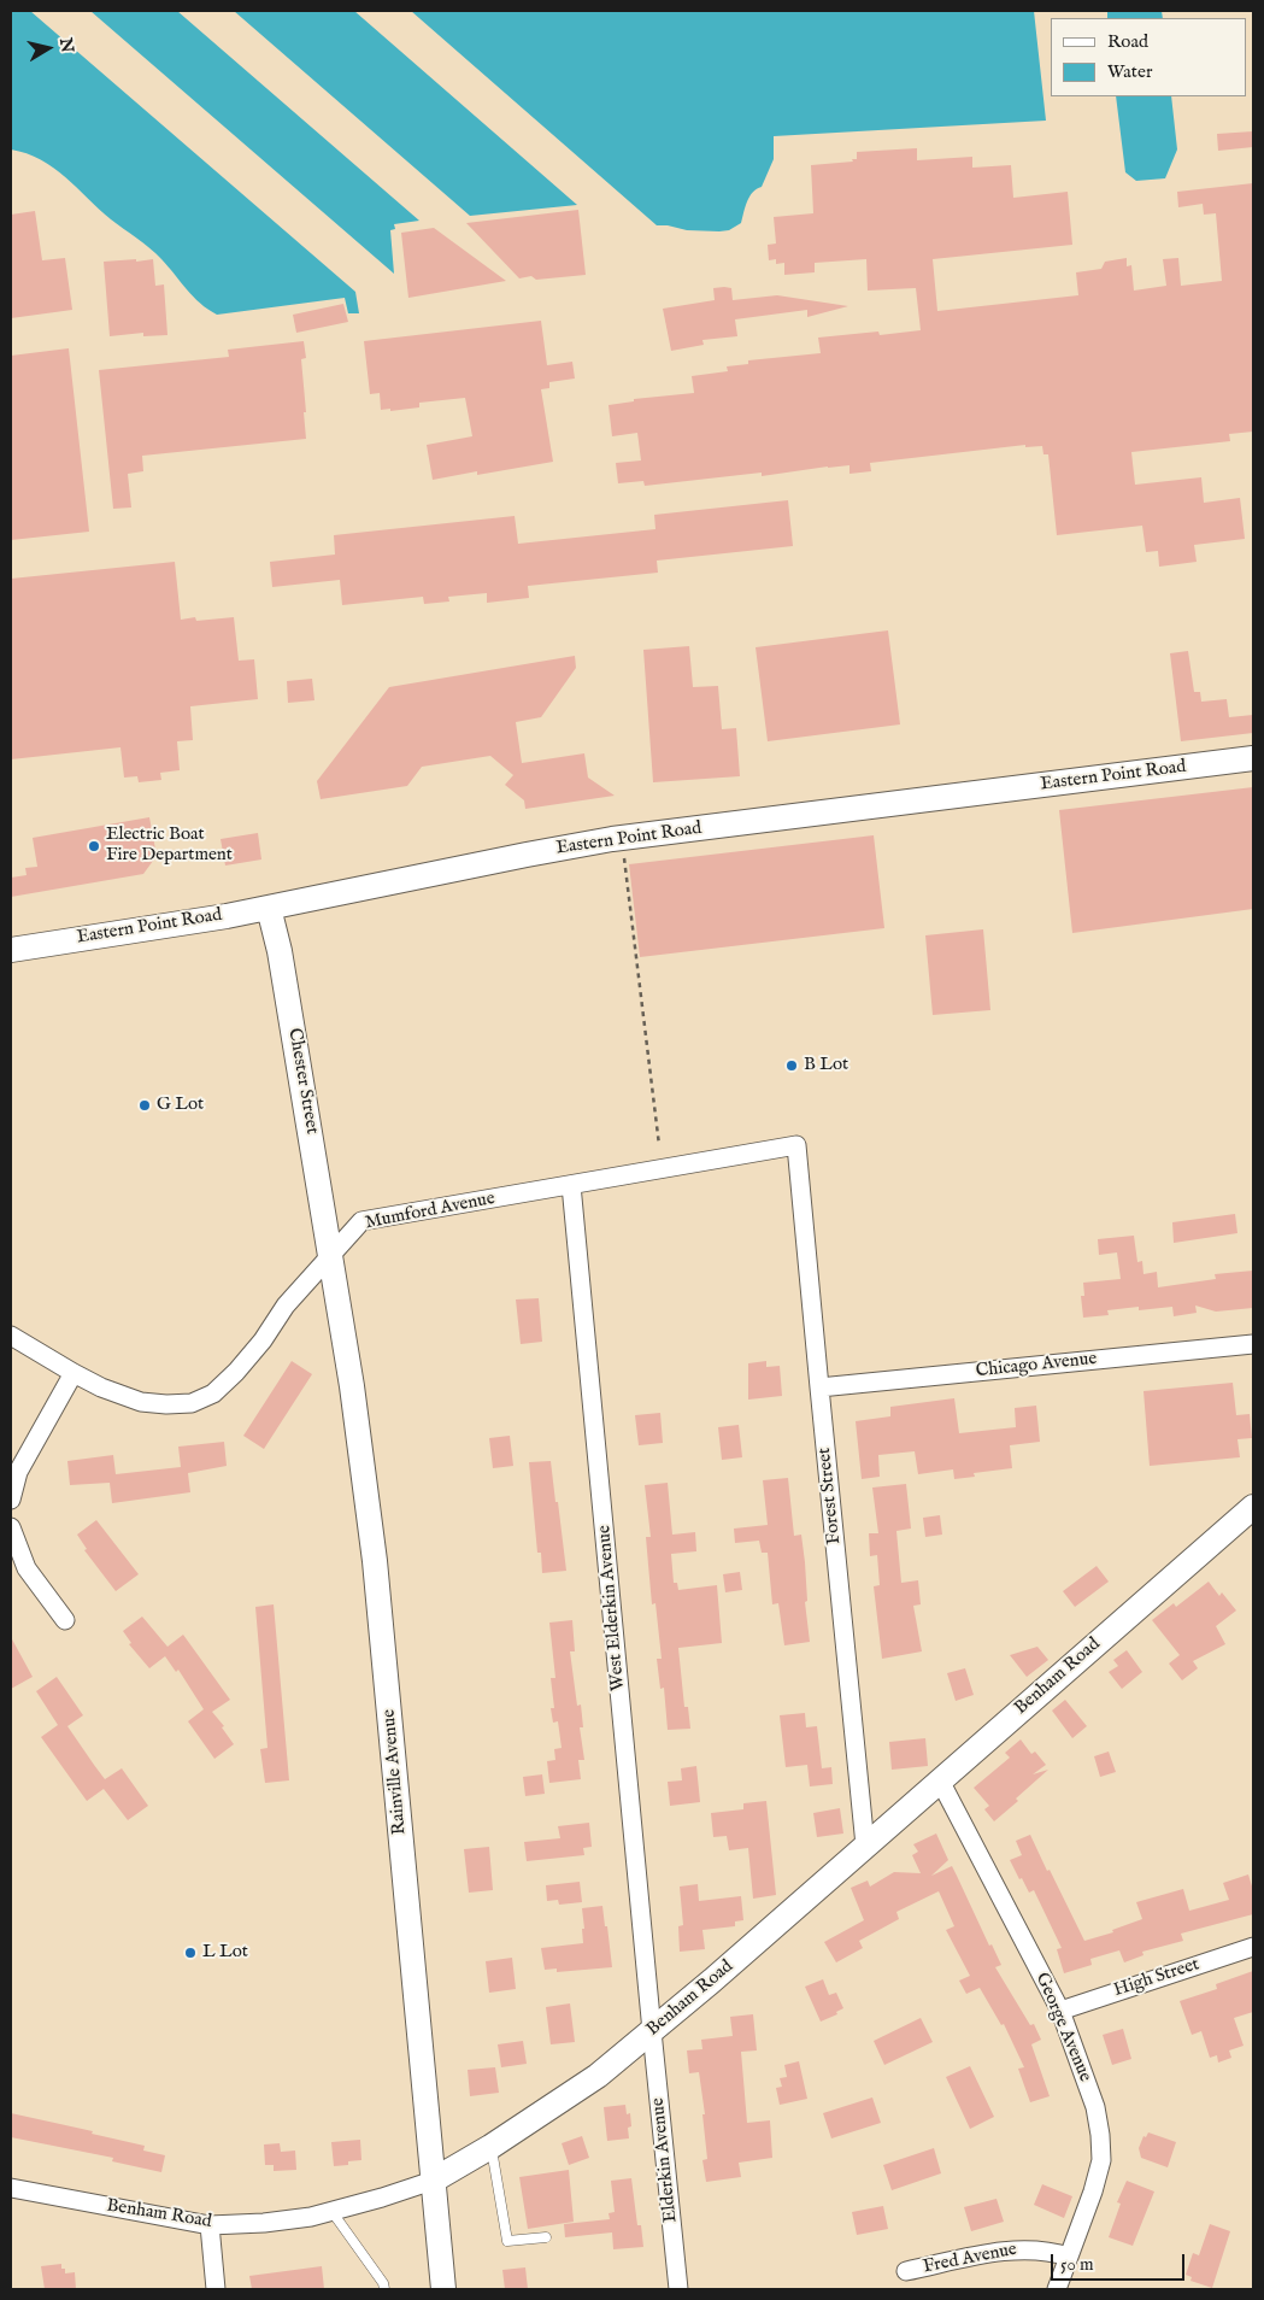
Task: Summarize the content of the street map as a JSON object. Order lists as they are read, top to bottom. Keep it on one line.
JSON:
{"streets":{"main road":["Eastern Point Road","Chester Street","Benham Road","Rainville Avenue"],"street":["Mumford Avenue","Chicago Avenue","Forest Street","West Elderkin Avenue","High Street","George Avenue","Elderkin Avenue","Fred Avenue"]},"crossings":[["Eastern Point Road","Chester Street"],["Chester Street","Mumford Avenue"],["Chester Street","Rainville Avenue"],["Mumford Avenue","Forest Street"],["Mumford Avenue","West Elderkin Avenue"],["Mumford Avenue","Rainville Avenue"],["Chicago Avenue","Forest Street"],["Forest Street","Benham Road"],["West Elderkin Avenue","Benham Road"],["West Elderkin Avenue","Elderkin Avenue"],["Benham Road","Rainville Avenue"],["Benham Road","George Avenue"],["Benham Road","Elderkin Avenue"],["High Street","George Avenue"],["George Avenue","Fred Avenue"]],"places":["Electric Boat Fire Department","B Lot","G Lot","L Lot"],"legend":["Road","Water"],"scale_bar":"50 m","north":"right"}
